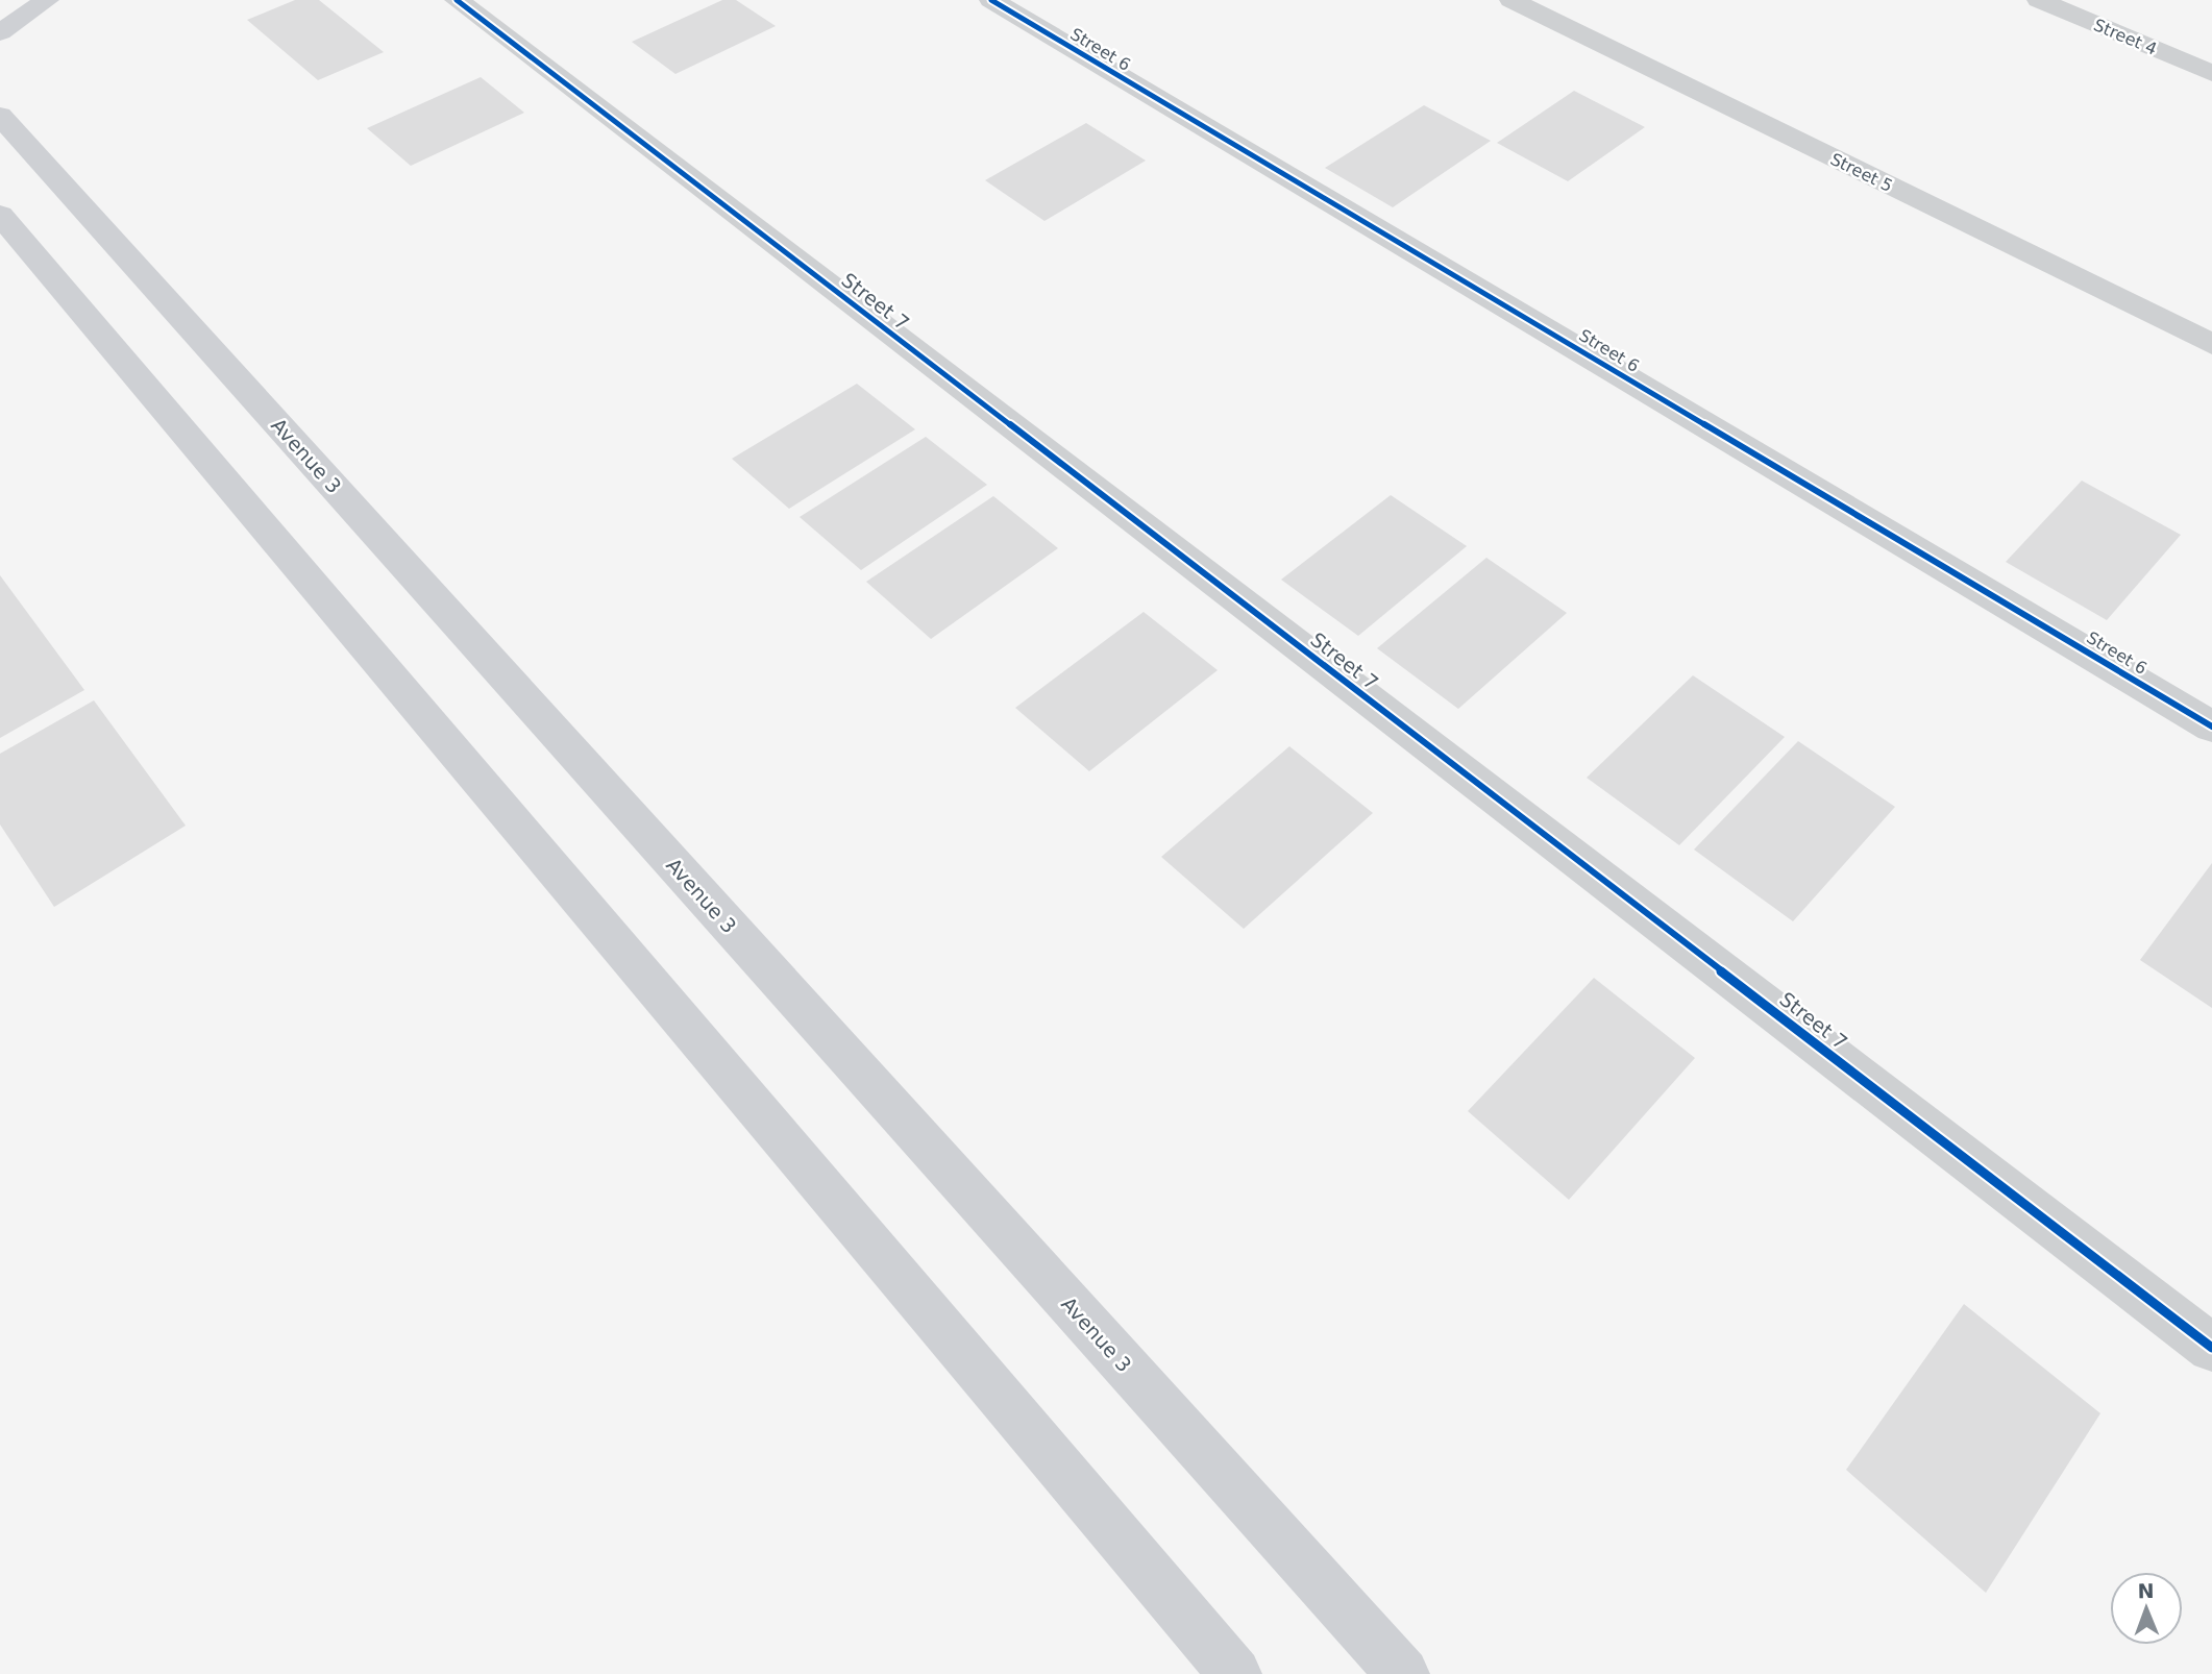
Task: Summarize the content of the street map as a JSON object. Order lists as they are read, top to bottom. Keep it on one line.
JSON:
{"streets":{"main road":["Avenue 3"],"street":["Street 4","Street 6","Street 5","Street 7"]},"north":"top"}
